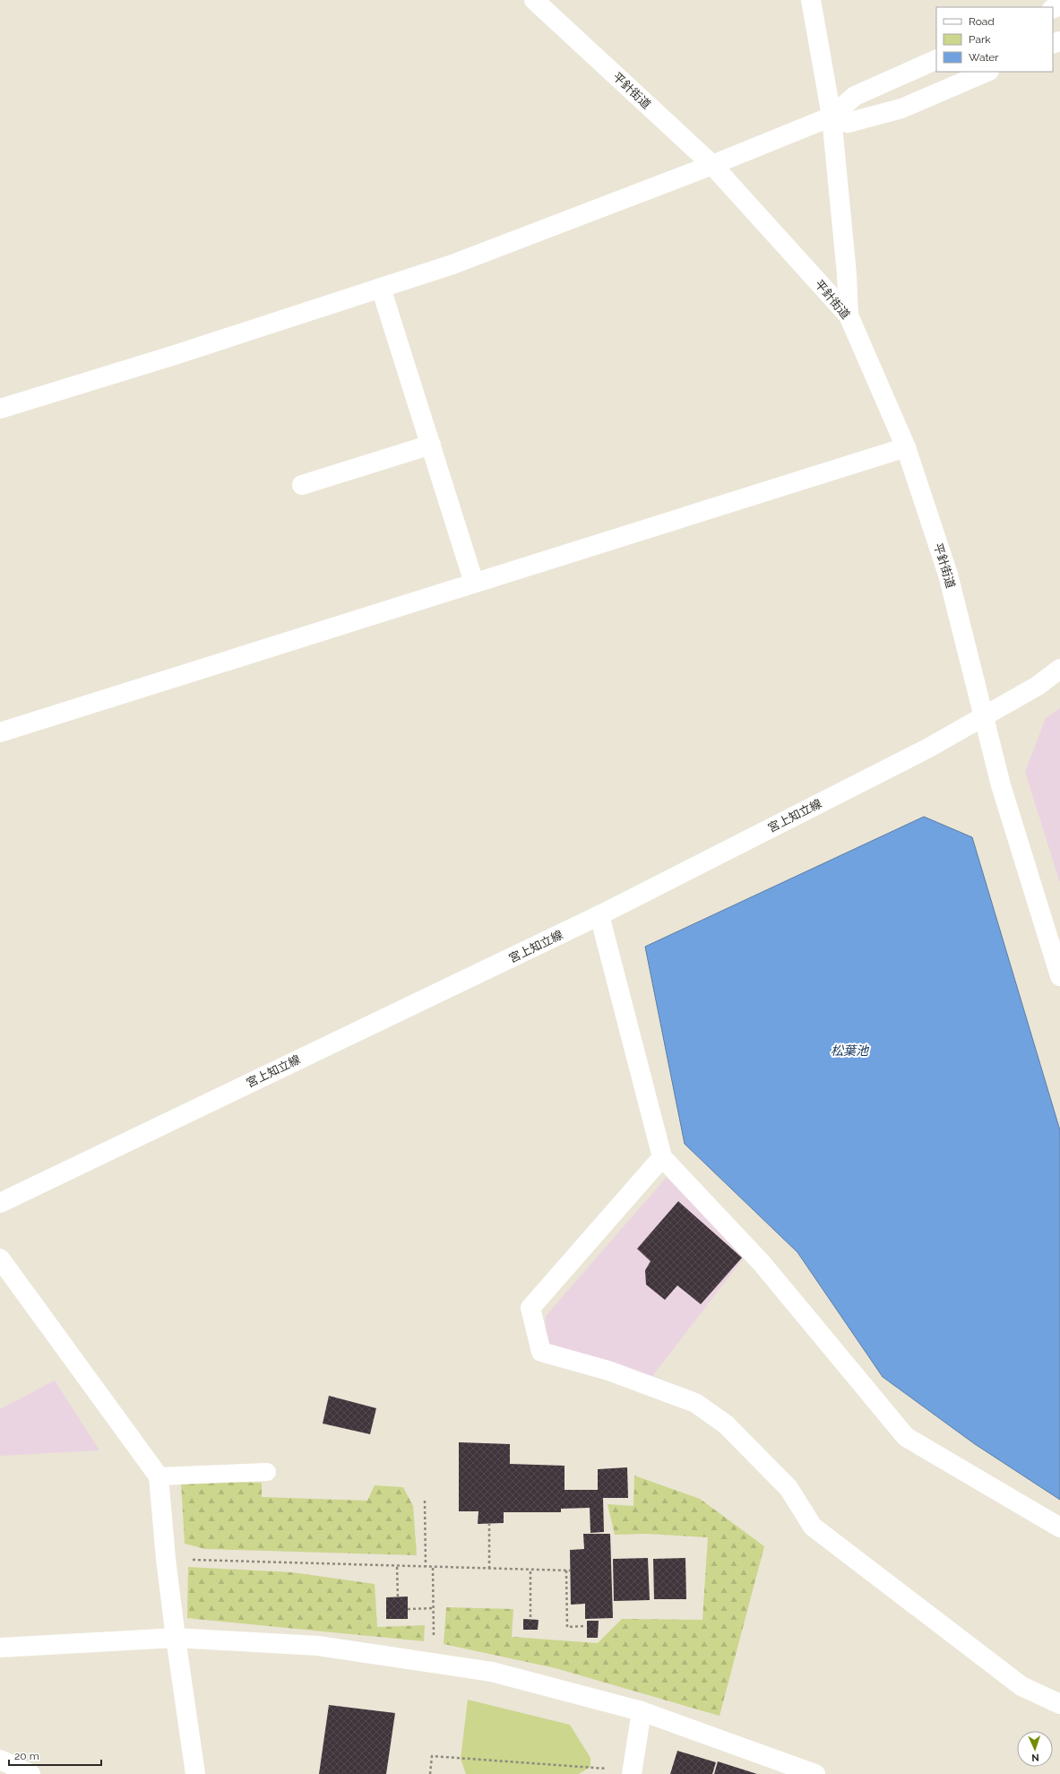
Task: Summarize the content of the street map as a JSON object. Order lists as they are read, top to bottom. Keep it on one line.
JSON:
{"streets":{"street":["平針街道","宮上知立線"]},"crossings":[["平針街道","宮上知立線"]],"water":["松葉池"],"legend":["Road","Park","Water"],"scale_bar":"20 m","north":"bottom"}
